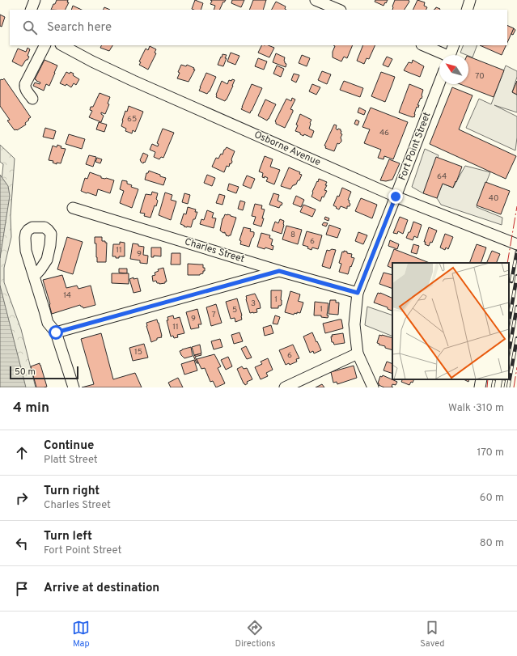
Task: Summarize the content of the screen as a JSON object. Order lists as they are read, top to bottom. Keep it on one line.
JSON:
{"streets":{"street":["Fort Point Street","Osborne Avenue","Charles Street"]},"crossings":[["Fort Point Street","Osborne Avenue"],["Fort Point Street","Charles Street"]],"house_numbers":["70","65","46","64","40","8","6","11","9","14","1","3","1","5","7","9","11","15","6"],"scale_bar":"50 m","north":"top left","page":{"search":"Search here","scale":"50 m","heading":["4 min","Walk · 310 m"],"list":[["Continue","Platt Street","170 m"],["Turn right","Charles Street","60 m"],["Turn left","Fort Point Street","80 m"],"Arrive at destination"],"nav":["Map","Directions","Saved"]}}
